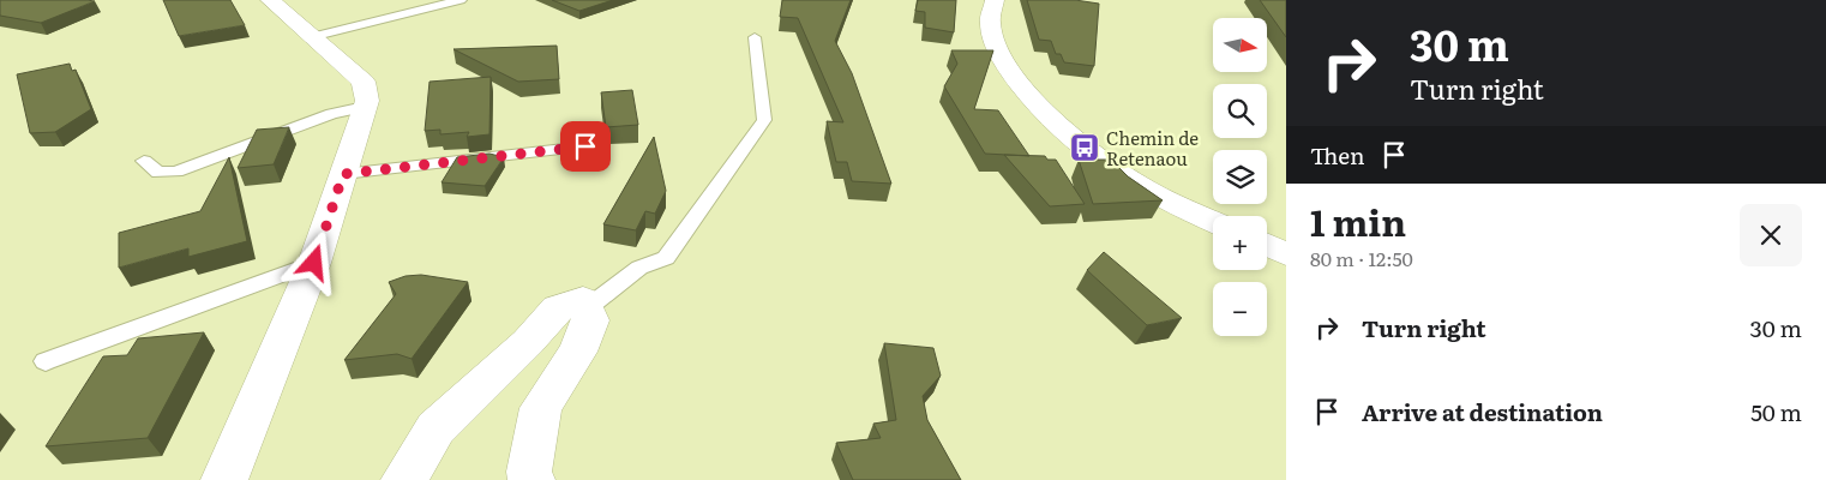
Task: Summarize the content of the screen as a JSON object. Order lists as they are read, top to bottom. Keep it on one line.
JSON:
{"places":{"bus stop":["Chemin de Retenaou"]},"north":"right","page":{"turn":["30 m","Turn right"],"map_buttons":["+","−"],"then":"Then","heading":["1 min","80 m · 12:50"],"list":[{"name":"Turn right","value":"30 m"},{"name":"Arrive at destination","value":"50 m"}]}}
